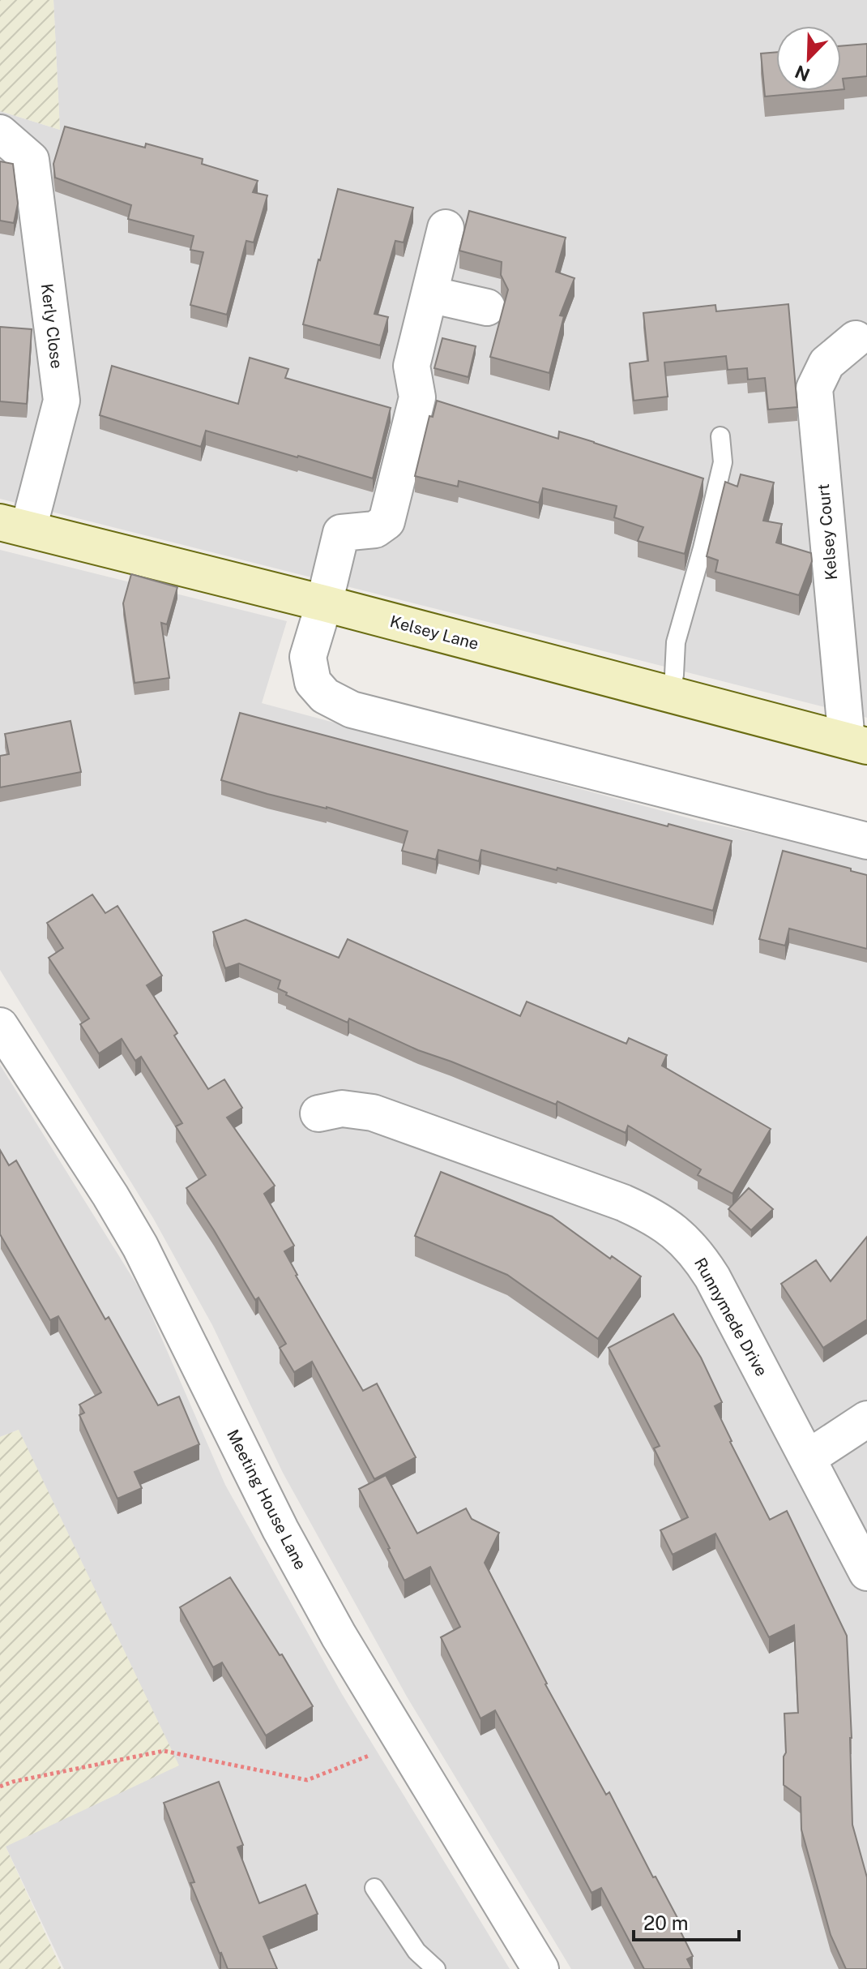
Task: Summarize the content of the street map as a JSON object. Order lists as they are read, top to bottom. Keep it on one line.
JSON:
{"streets":{"main road":["Kelsey Lane"],"street":["Kerly Close","Kelsey Court","Runnymede Drive","Meeting House Lane"]},"crossings":[["Kerly Close","Kelsey Lane"],["Kelsey Court","Kelsey Lane"]],"scale_bar":"20 m","north":"bottom left"}
